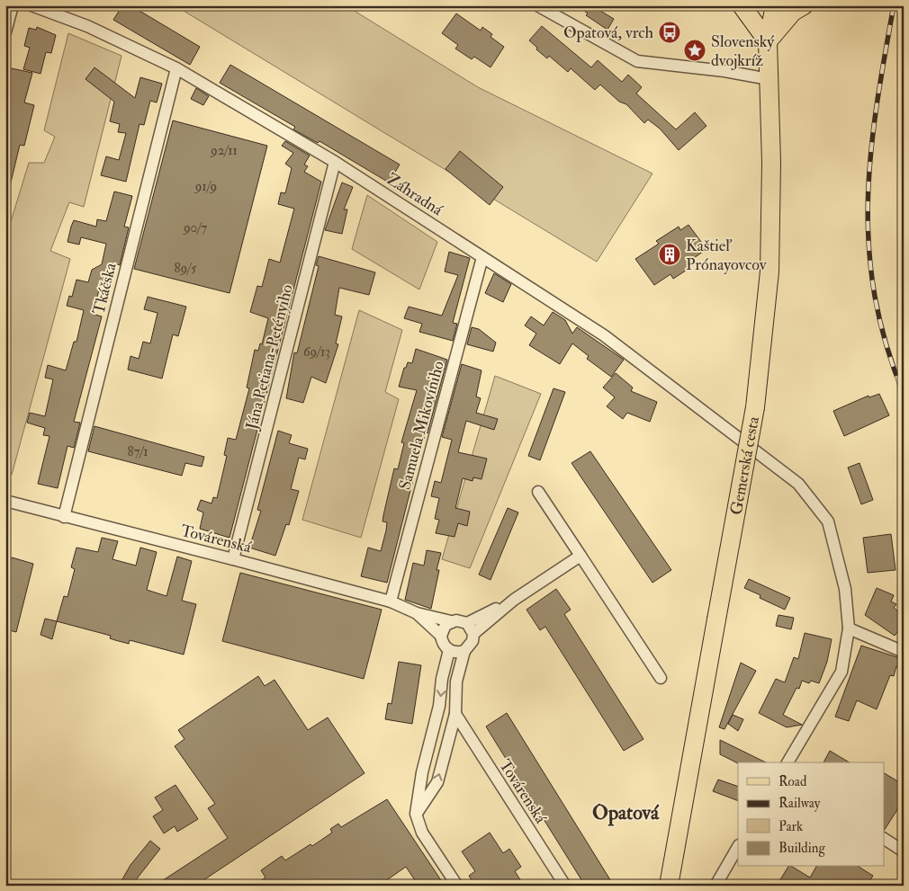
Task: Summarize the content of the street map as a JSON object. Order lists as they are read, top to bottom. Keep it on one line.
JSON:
{"streets":{"main road":["Gemerská cesta"],"street":["Záhradná","Tkáčska","Jána Petiana-Petényiho","Samuela Mikovíniho","Továrenská"]},"crossings":[["Záhradná","Tkáčska"],["Záhradná","Jána Petiana-Petényiho"],["Záhradná","Samuela Mikovíniho"],["Záhradná","Gemerská cesta"],["Tkáčska","Továrenská"],["Jána Petiana-Petényiho","Továrenská"],["Samuela Mikovíniho","Továrenská"]],"districts":["Opatová"],"places":{"bus stop":["Opatová, vrch"],"place":["Slovenský dvojkríž"],"building":["Kaštieľ Prónayovcov"]},"house_numbers":["92/11","91/9","90/7","89/5","69/13","87/1"],"legend":["Road","Railway","Park","Building"]}
